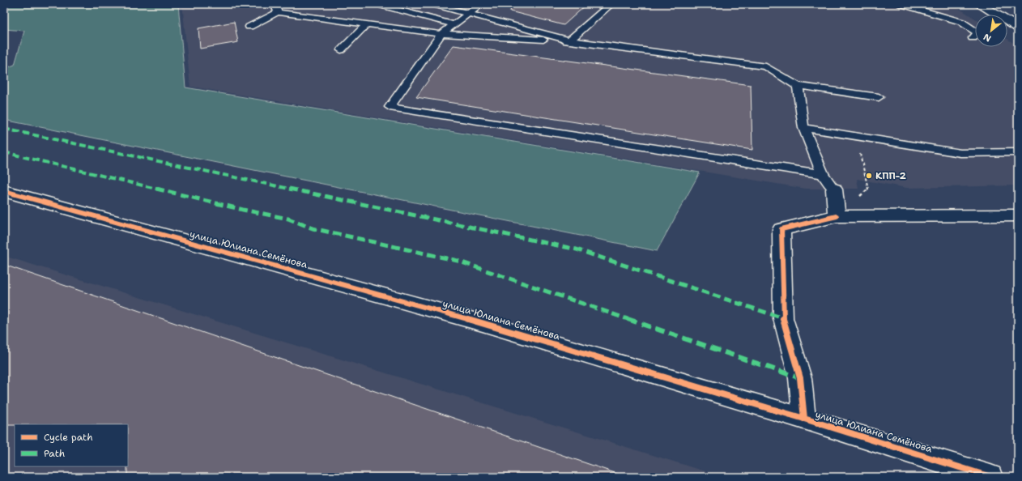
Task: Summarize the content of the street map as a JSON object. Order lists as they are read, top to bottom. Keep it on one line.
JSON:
{"streets":{"street":["улица Юлиана Семёнова"]},"places":["КПП-2"],"legend":["Cycle path","Path"],"north":"bottom left"}
